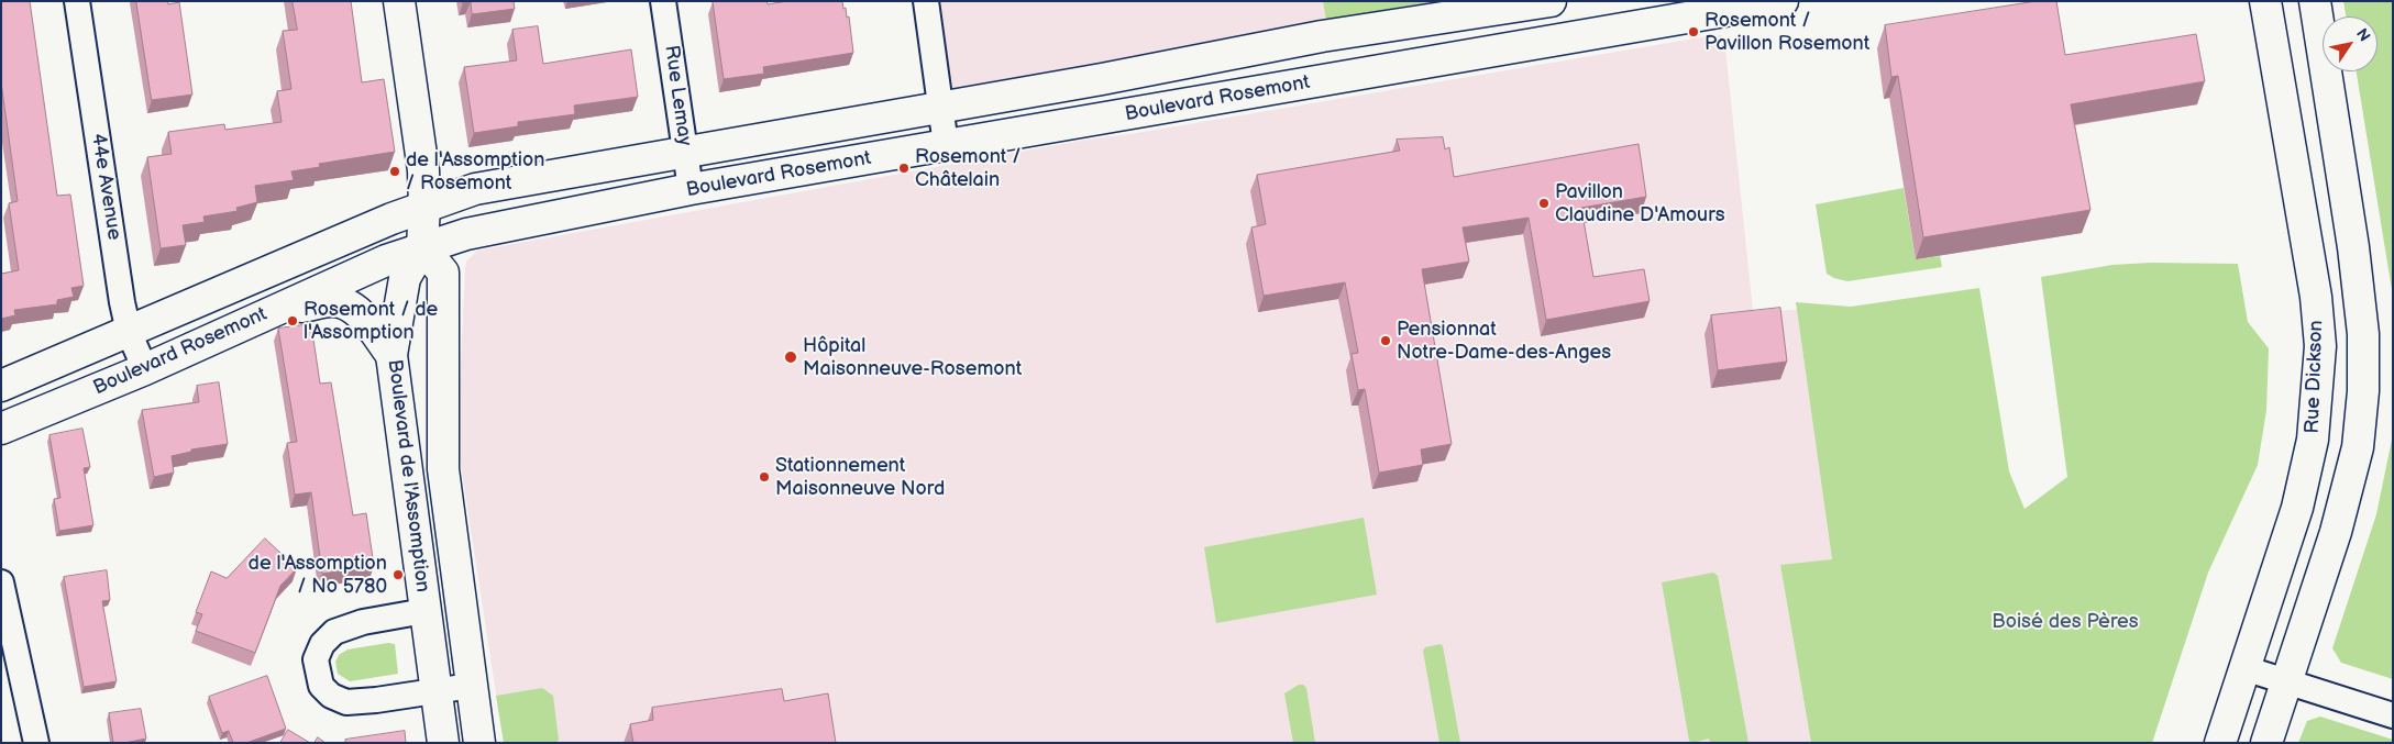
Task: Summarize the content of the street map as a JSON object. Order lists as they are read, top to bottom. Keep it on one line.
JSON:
{"streets":{"main road":["Boulevard Rosemont","Rue Dickson","Boulevard de l'Assomption"],"street":["Rue Lemay","44e Avenue"]},"crossings":[["Rue Lemay","Boulevard Rosemont"],["Boulevard Rosemont","44e Avenue"],["Boulevard Rosemont","Boulevard de l'Assomption"]],"parks":["Boisé des Pères"],"places":["Rosemont / Pavillon Rosemont","Rosemont / Châtelain","de l'Assomption / Rosemont","Pavillon Claudine D'Amours","Rosemont / de l'Assomption","Pensionnat Notre-Dame-des-Anges","Hôpital Maisonneuve-Rosemont","Stationnement Maisonneuve Nord","de l'Assomption / No 5780"],"north":"top right"}
